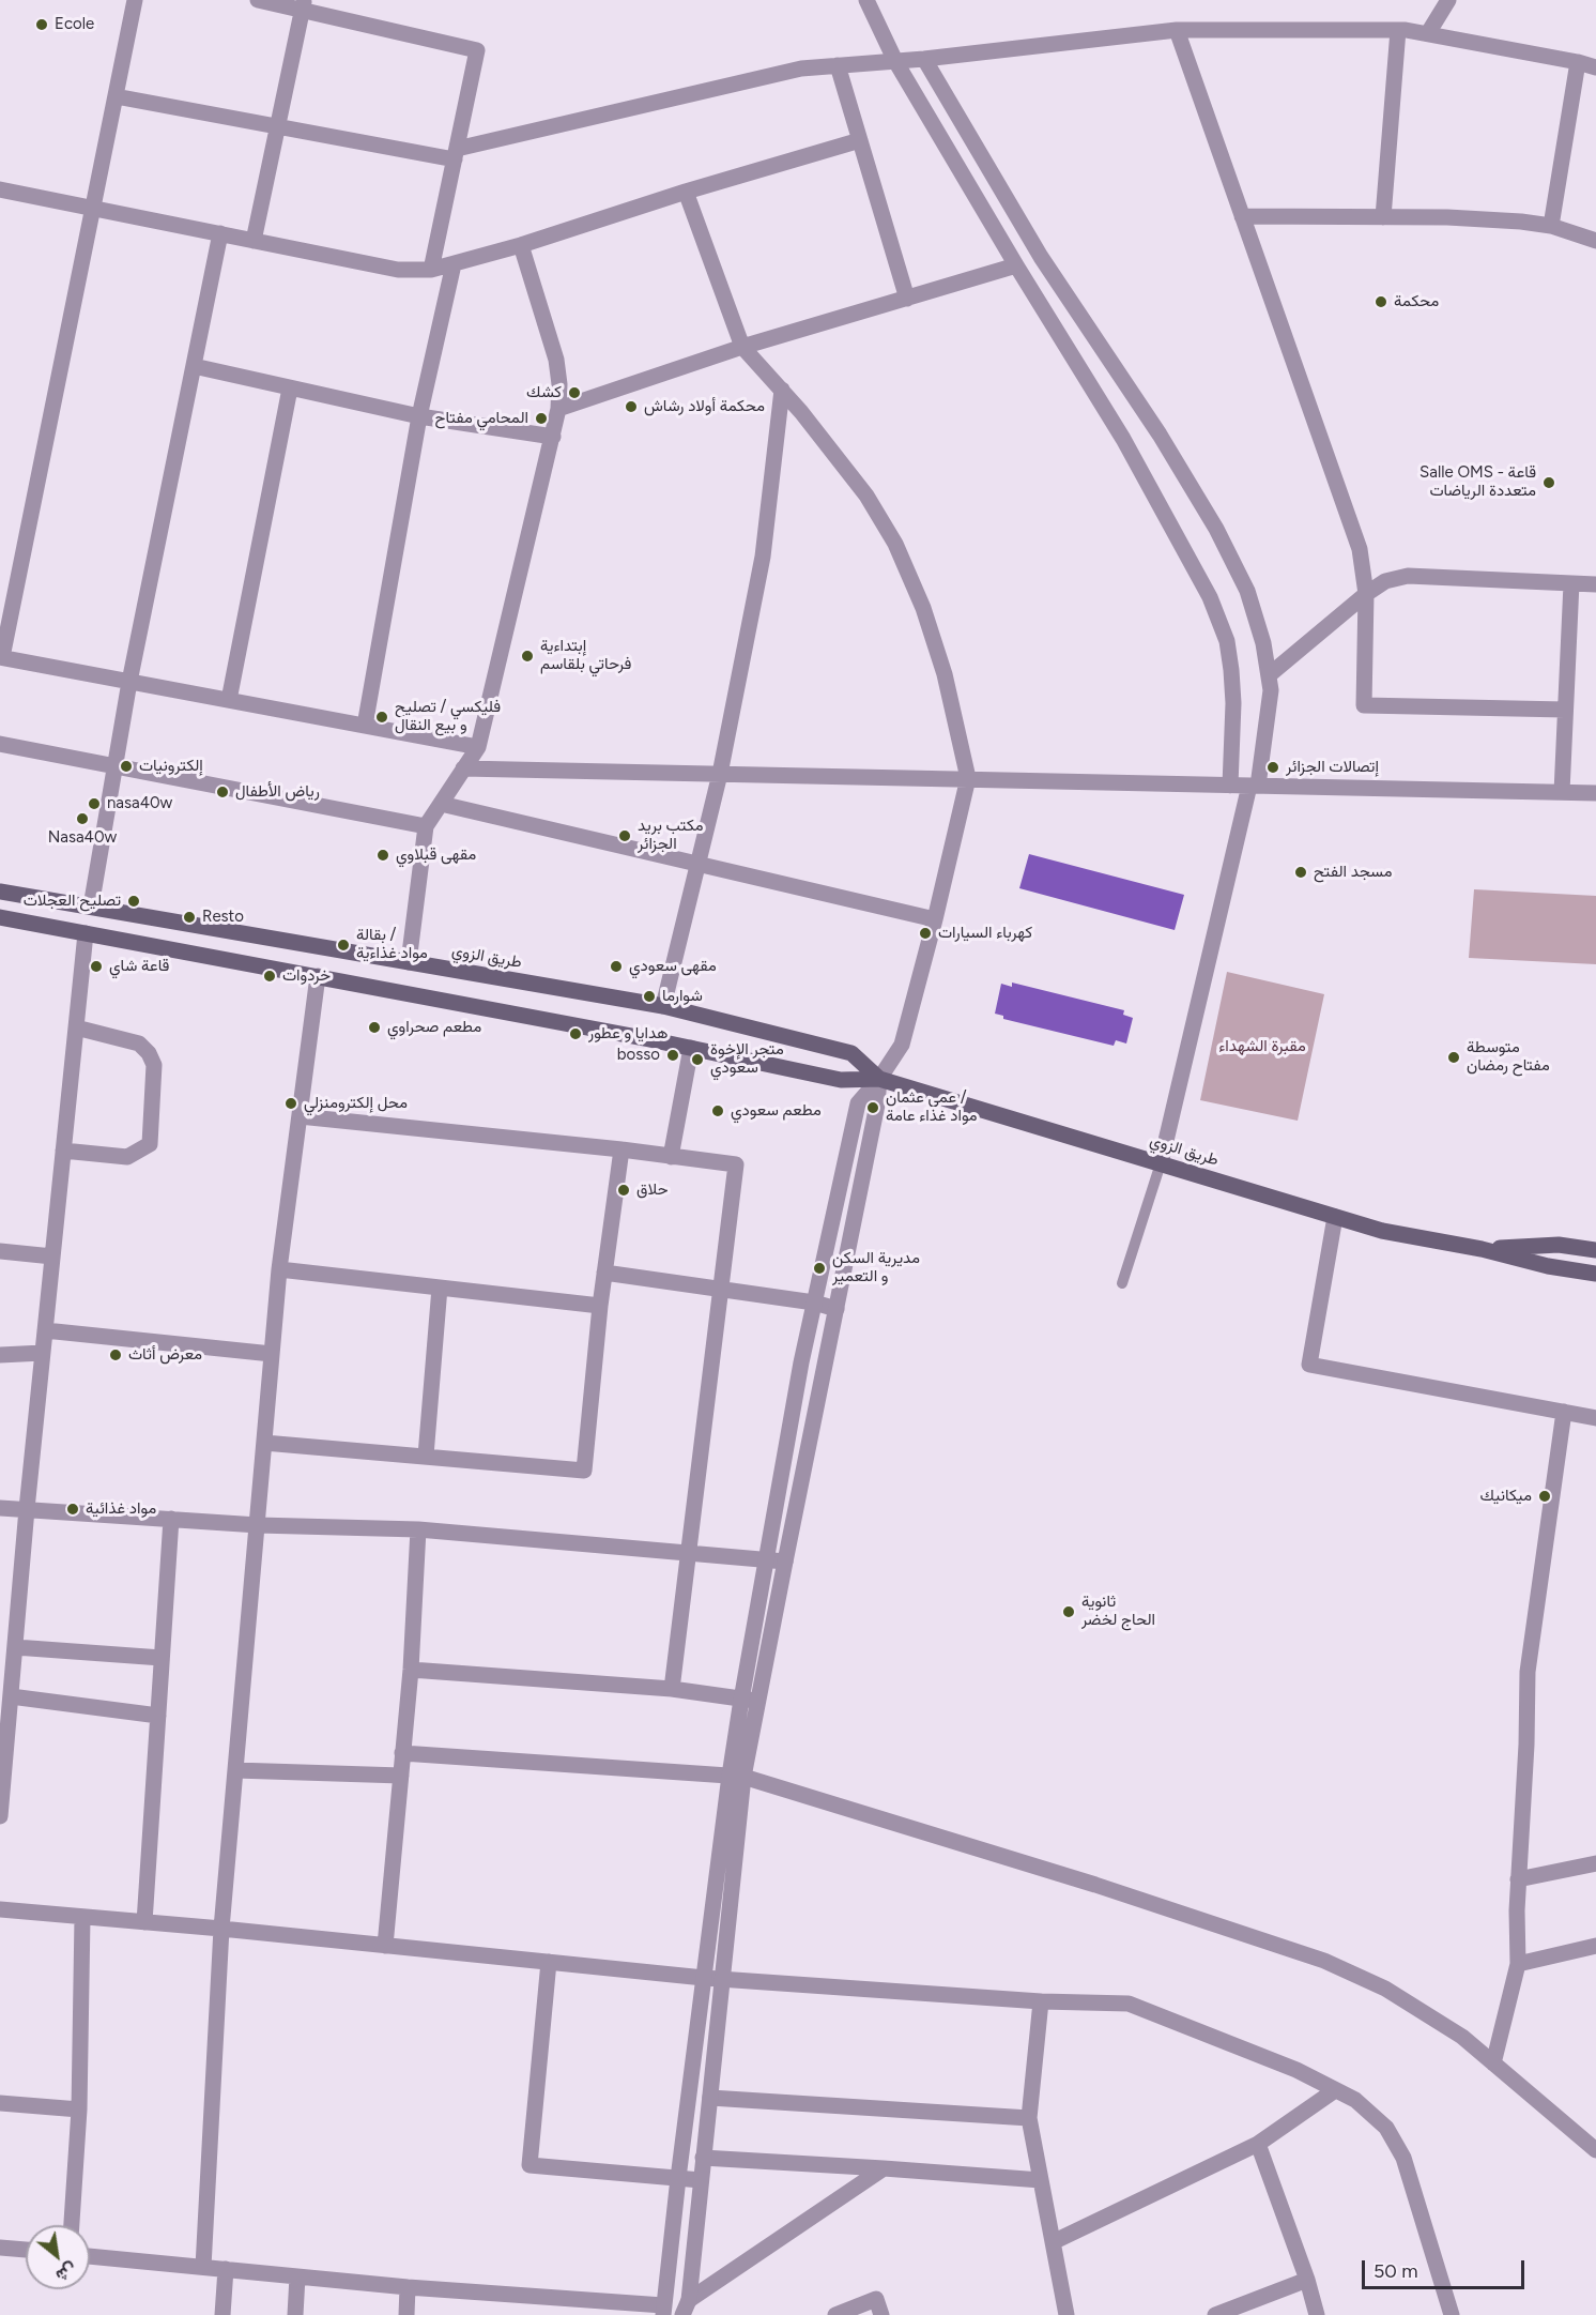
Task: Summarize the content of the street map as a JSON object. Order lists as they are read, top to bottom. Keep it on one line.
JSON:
{"streets":{"main road":["طريق الزوي"]},"parks":["مقبرة الشهداء"],"places":["Ecole","محكمة","كشك","محكمة أولاد رشاش","المحامي مفتاح","Salle OMS - قاعة متعددة الرياضات","إبتداءية فرحاتي بلقاسم","فليكسي / تصليح و بيع النقال","إلكترونيات","إتصالات الجزائر","رياض الأطفال","nasa40w","Nasa40w","مكتب بريد الجزائر","مقهى قبلاوي","مسجد الفتح","تصليح العجلات","Resto","كهرباء السيارات","بقالة / مواد غذاءية","قاعة شاي","مقهى سعودي","خردوات","شوارما","مطعم صحراوي","هدايا و عطور","bosso","متوسطة مفتاح رمضان","متجر الإخوة سعودي","محل إلكترومنزلي","عمي عثمان / مواد غذاء عامة","مطعم سعودي","حلاق","مديرية السكن و التعمير","معرض أثاث","ميكانيك","مواد غذائية","ثانوية الحاج لخضر"],"scale_bar":"50 m","north":"bottom right"}
